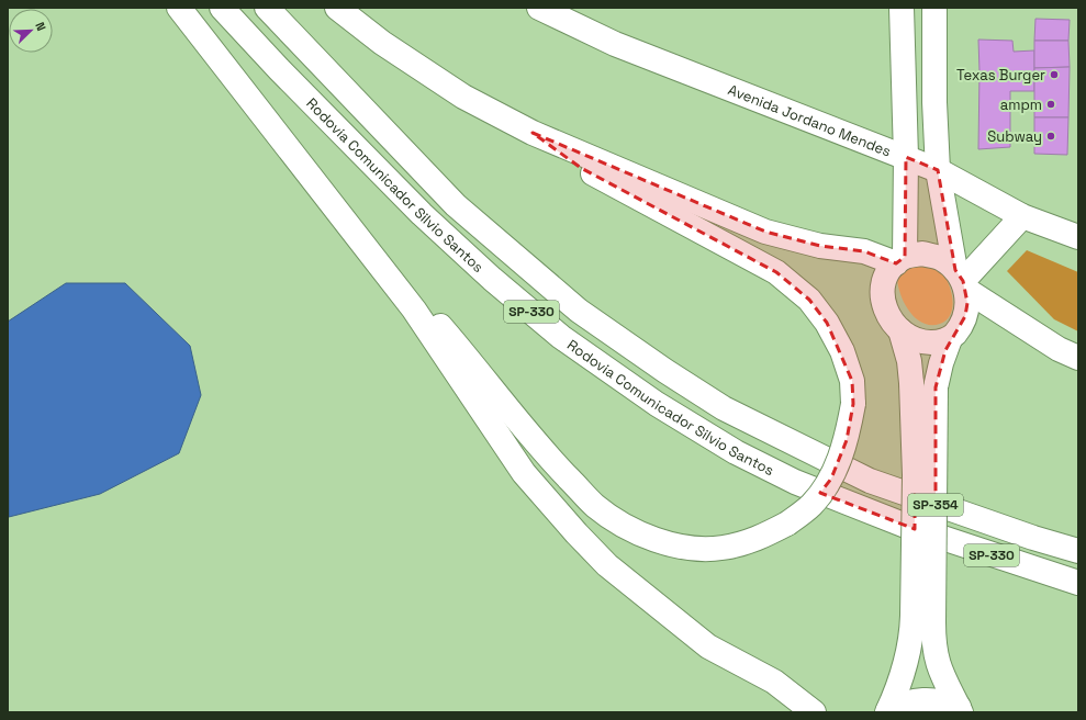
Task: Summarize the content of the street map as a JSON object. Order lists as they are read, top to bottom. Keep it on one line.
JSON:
{"streets":{"main road":["Avenida Jordano Mendes","Rodovia Comunicador Silvio Santos","SP-330","SP-354"]},"crossings":[["Avenida Jordano Mendes","SP-354"]],"places":["Texas Burger","ampm","Subway"],"north":"top right"}
